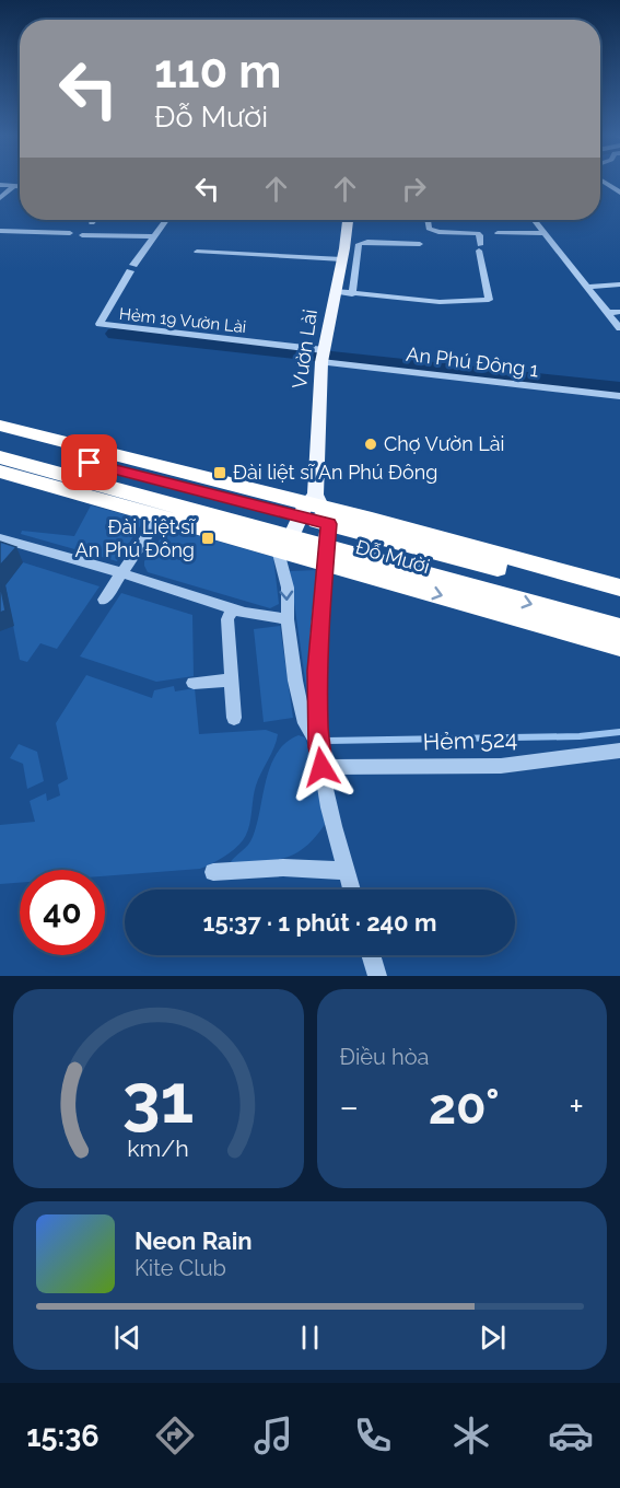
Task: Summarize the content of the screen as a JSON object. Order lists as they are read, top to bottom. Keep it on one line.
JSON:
{"streets":{"highway":["Đỗ Mười"],"main road":["Vườn Lài"],"street":["Hẻm 19 Vườn Lài","An Phú Đông 1","Hẻm 524"]},"crossings":[["Hẻm 19 Vườn Lài","Vườn Lài"],["Hẻm 19 Vườn Lài","An Phú Đông 1"],["Vườn Lài","An Phú Đông 1"],["Vườn Lài","Đỗ Mười"]],"places":{"other":["Chợ Vườn Lài"],"transit":["Đài liệt sĩ An Phú Đông","Đài Liệt sĩ An Phú Đông"]},"page":{"turn":["110 m","Đỗ Mười"],"limit":"40","trip":"15:37 · 1 phút · 240 m","tile":"Điều hòa","heat":["−","20°","+"],"song":["Neon Rain","Kite Club"],"tabs":"15:36","gauge":["31","km/h"]}}
